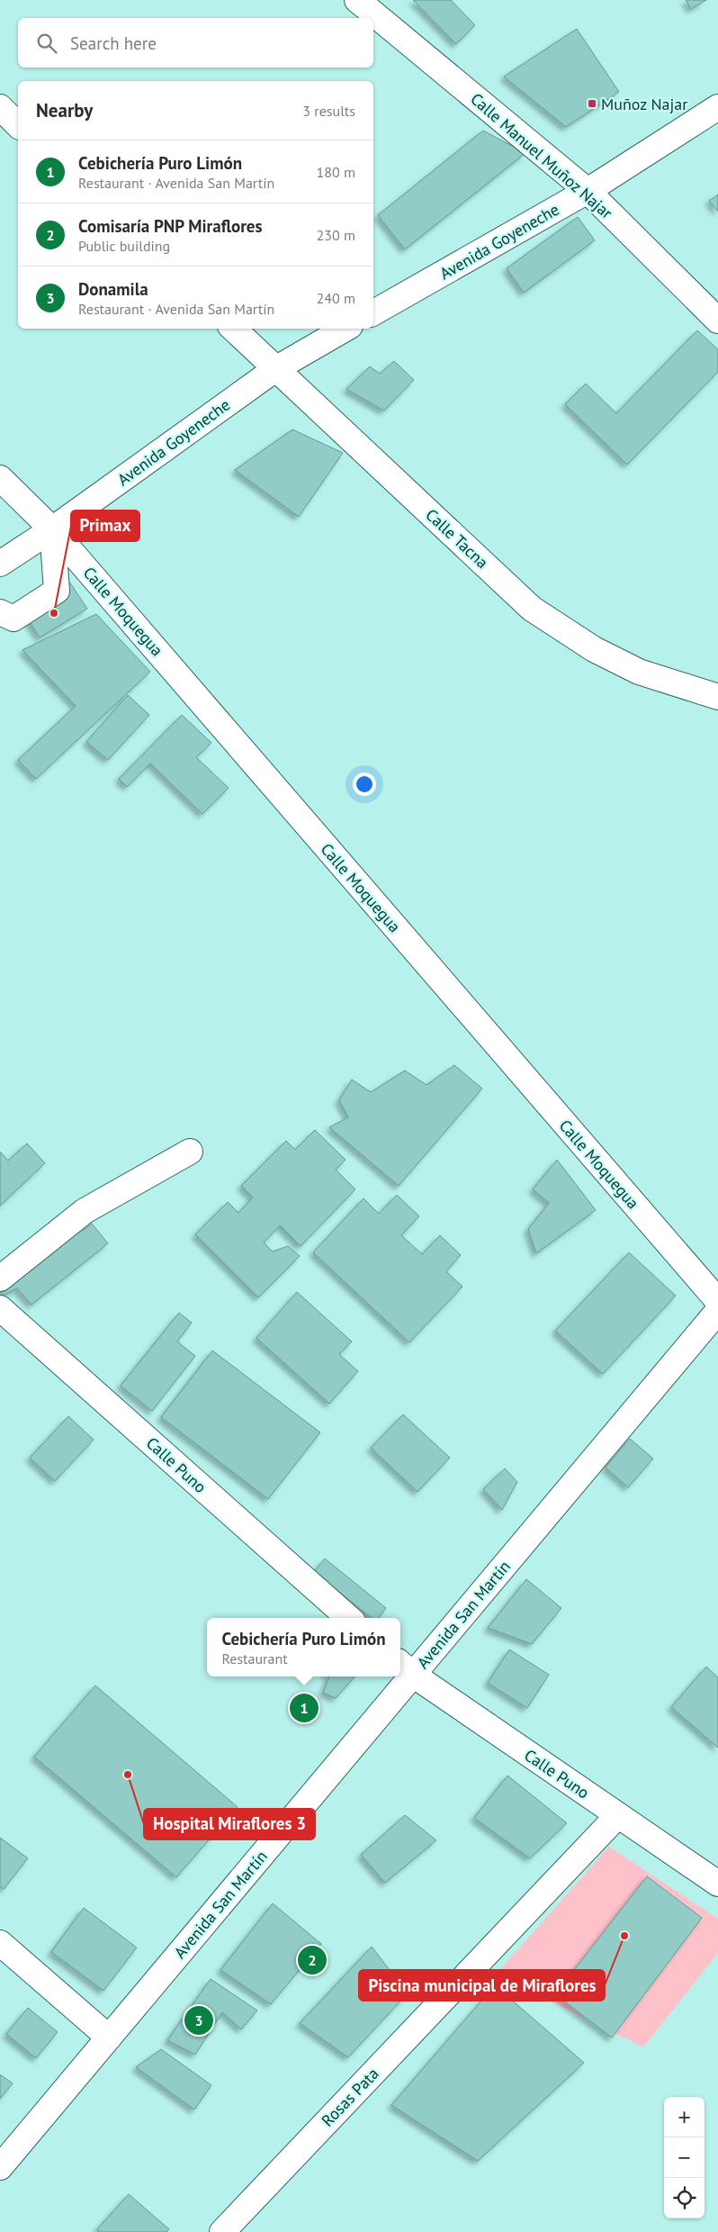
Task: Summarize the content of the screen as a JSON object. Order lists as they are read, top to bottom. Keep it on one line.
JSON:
{"streets":{"street":["Calle Manuel Muñoz Najar","Avenida Goyeneche","Calle Tacna","Calle Moquegua","Calle Puno","Avenida San Martín","Rosas Pata"]},"crossings":[["Calle Manuel Muñoz Najar","Avenida Goyeneche"],["Avenida Goyeneche","Calle Tacna"],["Avenida Goyeneche","Calle Moquegua"],["Calle Puno","Avenida San Martín"],["Calle Puno","Rosas Pata"]],"places":{"transit":["Muñoz Najar"],"other":["Primax","Hospital Miraflores 3","Piscina municipal de Miraflores"]},"page":{"search":"Search here","heading":["Nearby","3 results"],"list":[{"mark":"1","name":"Cebichería Puro Limón","note":"Restaurant · Avenida San Martín","value":"180 m"},{"mark":"2","name":"Comisaría PNP Miraflores","note":"Public building","value":"230 m"},{"mark":"3","name":"Donamila","note":"Restaurant · Avenida San Martín","value":"240 m"}],"popup":["Cebichería Puro Limón","Restaurant"],"pins":["1","2","3"],"map_buttons":["+","−"]}}
